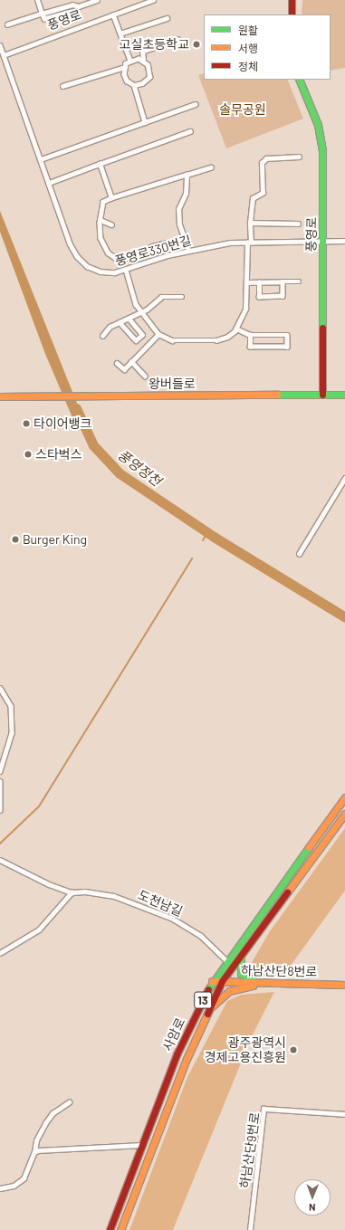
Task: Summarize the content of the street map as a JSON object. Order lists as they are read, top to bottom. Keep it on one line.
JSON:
{"streets":{"main road":["풍영로","왕버들로","하남산단8번로","13","사암로"],"street":["풍영로330번길","도천남길","하남산단9번로"]},"crossings":[["풍영로","풍영로330번길"],["풍영로","왕버들로"],["도천남길","사암로"],["하남산단8번로","사암로"]],"water":["풍영정천"],"parks":["솔무공원"],"places":["고실초등학교","타이어뱅크","스타벅스","Burger King","광주광역시 경제고용진흥원"],"legend":["원활","서행","정체"],"north":"bottom"}
